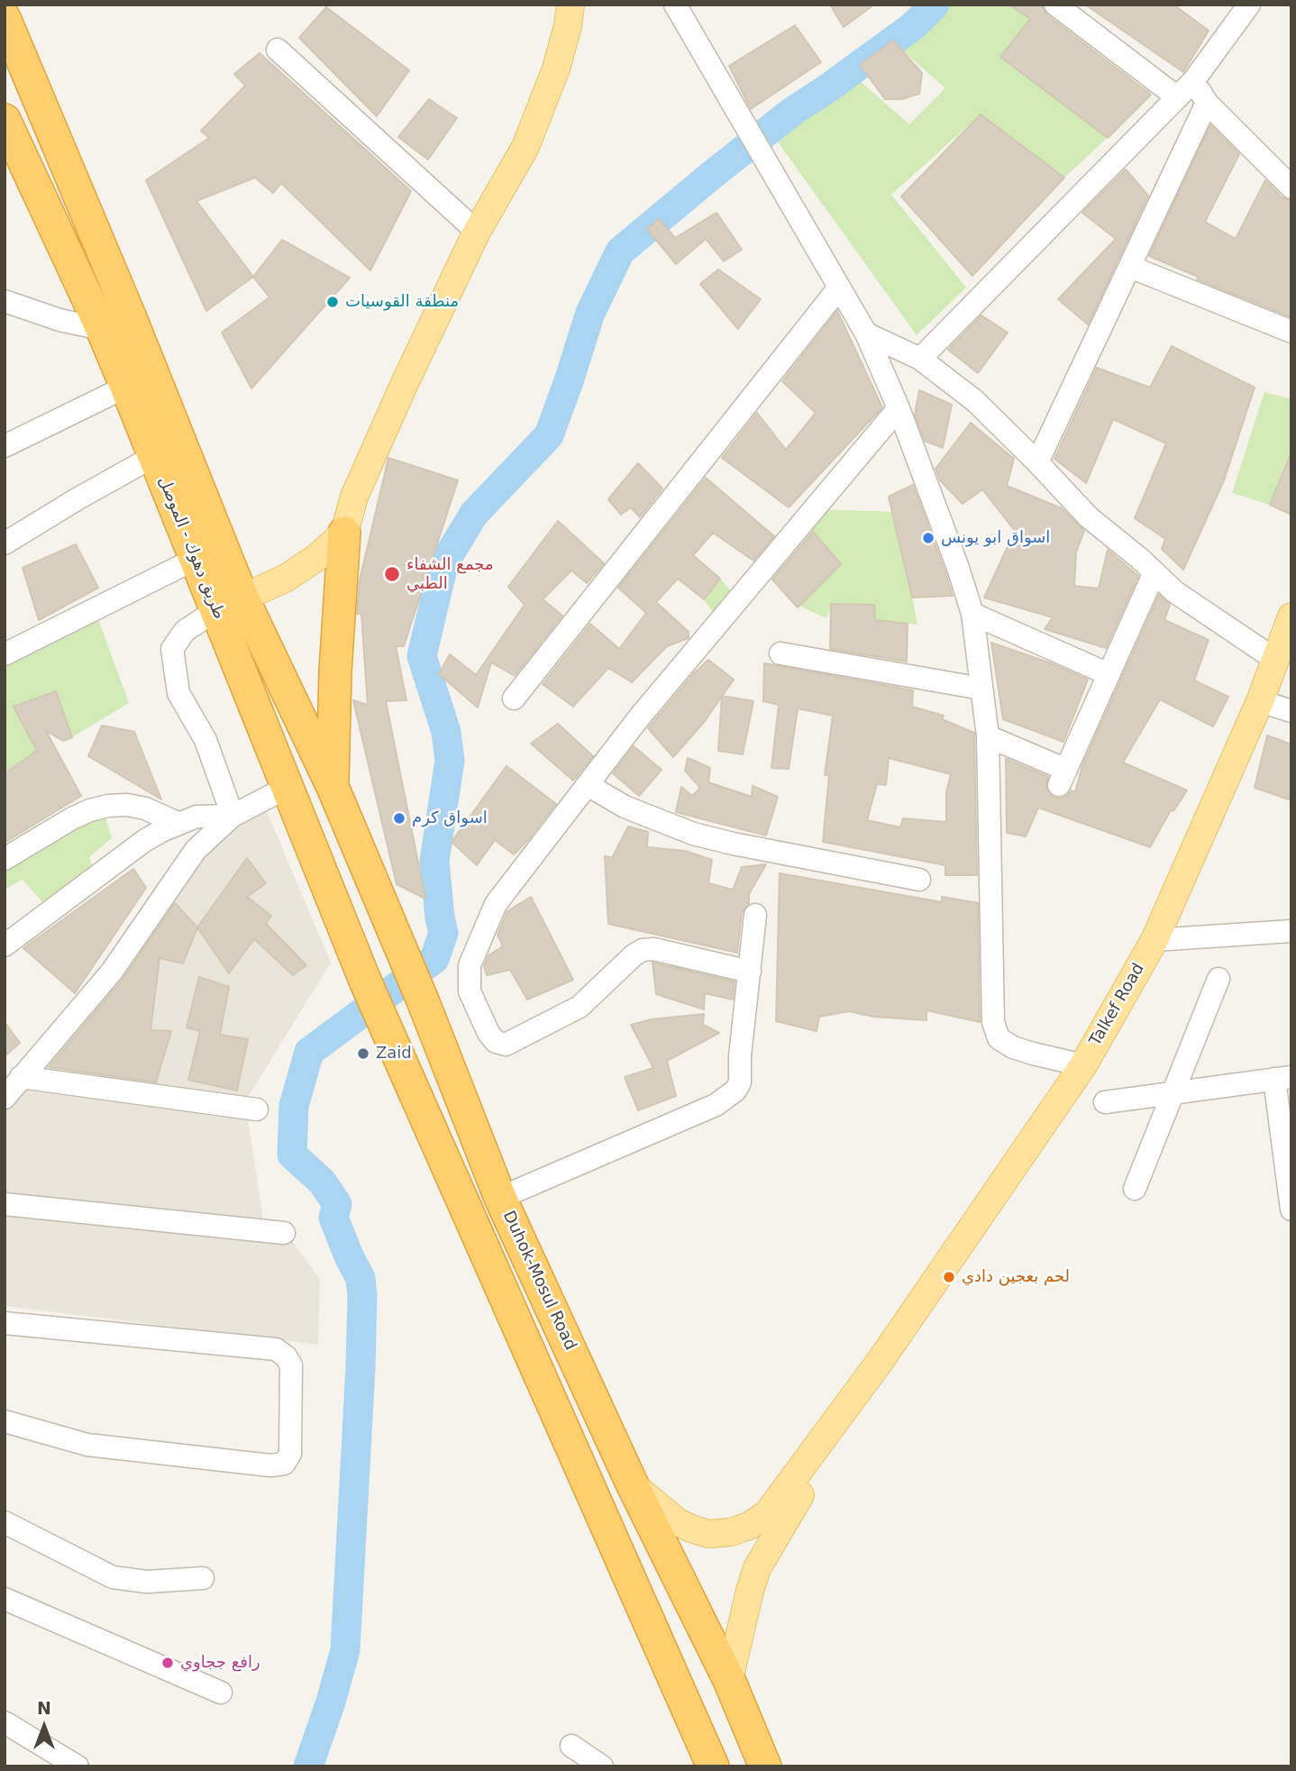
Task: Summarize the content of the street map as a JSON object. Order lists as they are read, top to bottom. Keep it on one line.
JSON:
{"streets":{"highway":["طريق دهوك - الموصل","Duhok-Mosul Road"],"main road":["Talkef Road"]},"crossings":[["طريق دهوك - الموصل","Duhok-Mosul Road"]],"places":["منطقة القوسيات","اسواق ابو يونس","مجمع الشفاء الطبي","اسواق كرم","Zaid","لحم بعجين دادي","رافع ججاوي"],"north":"top"}
